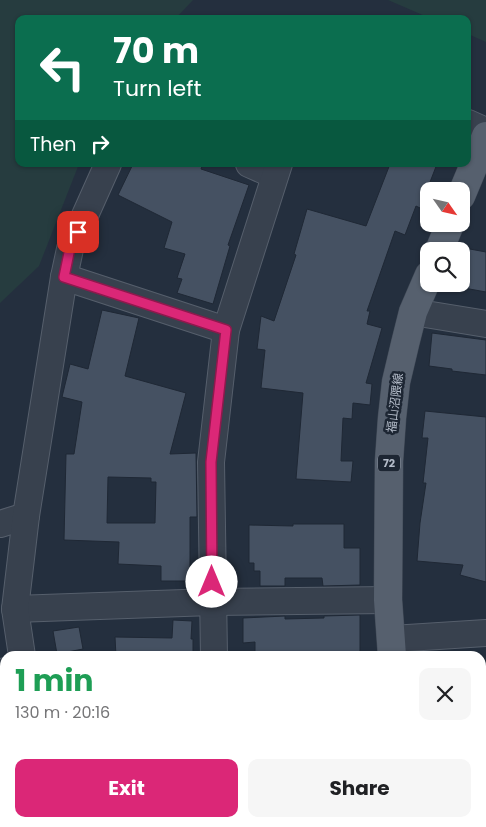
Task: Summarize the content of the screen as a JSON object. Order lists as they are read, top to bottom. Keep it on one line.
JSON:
{"streets":{"main road":["福山沼隈線","72"]},"north":"bottom right","page":{"turn":["70 m","Turn left"],"then":"Then","heading":["1 min","130 m · 20:16"],"buttons":["Exit","Share"]}}
